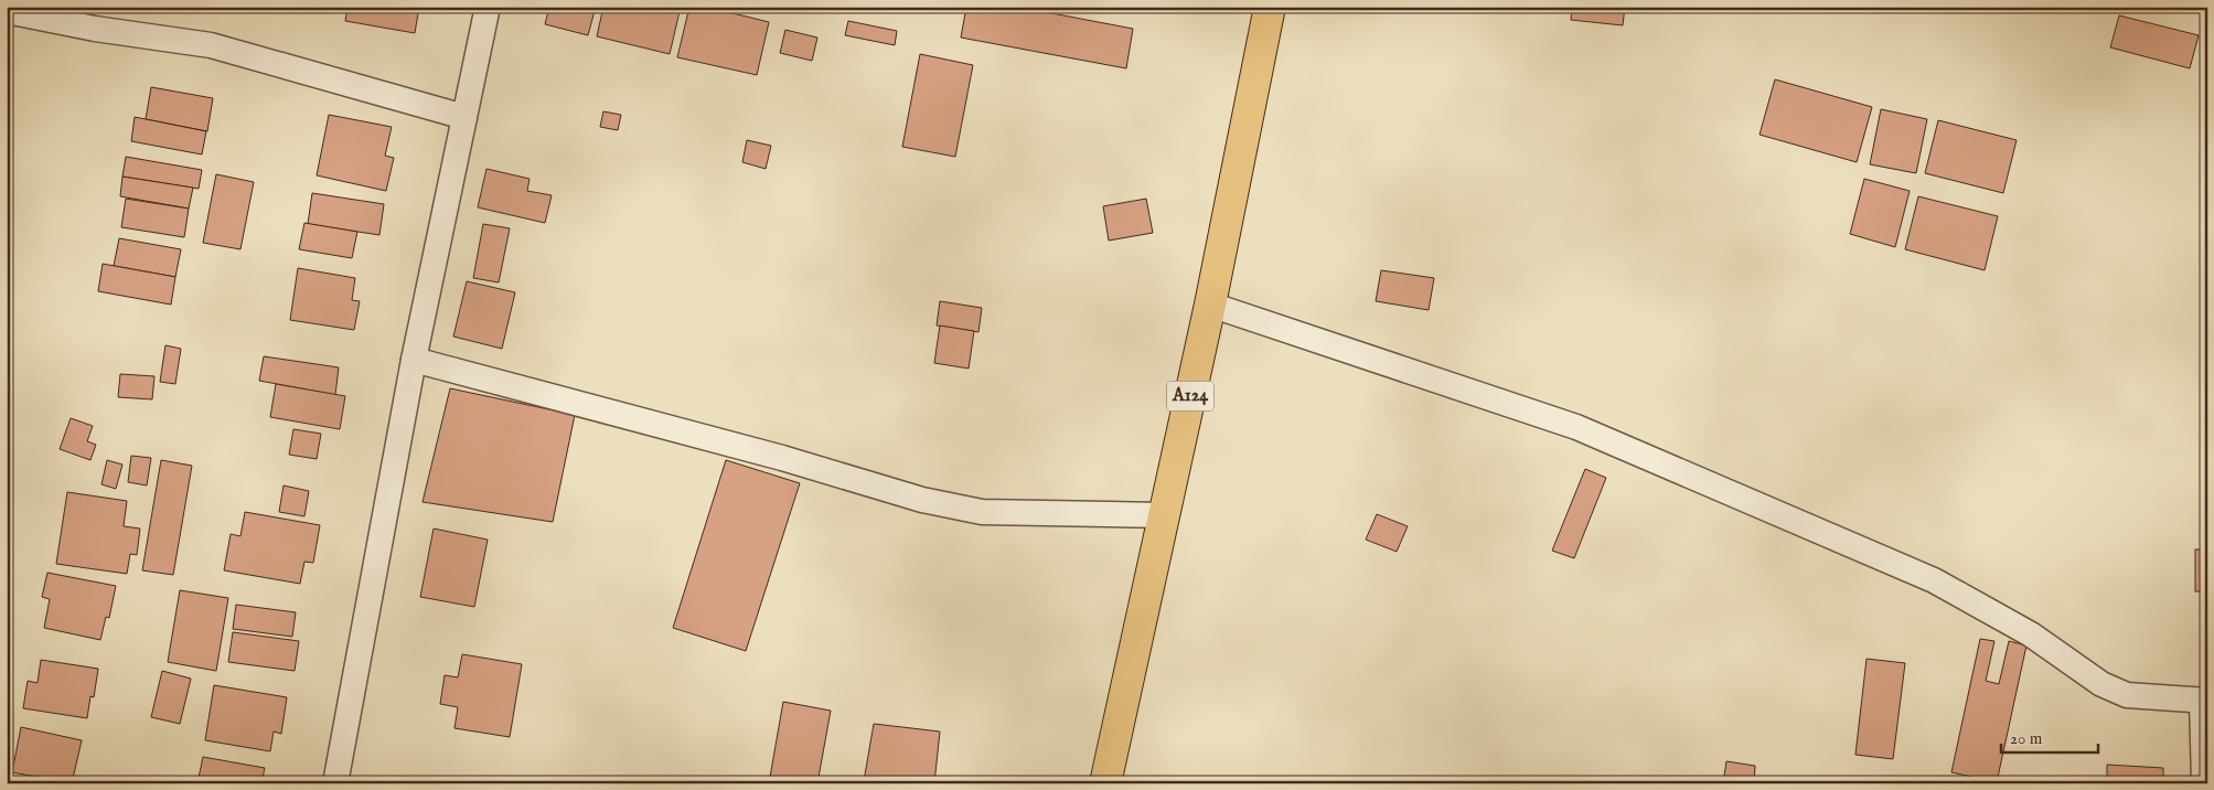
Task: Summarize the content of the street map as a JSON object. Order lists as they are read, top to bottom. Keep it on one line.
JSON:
{"streets":{"highway":["A124"]},"scale_bar":"20 m"}
